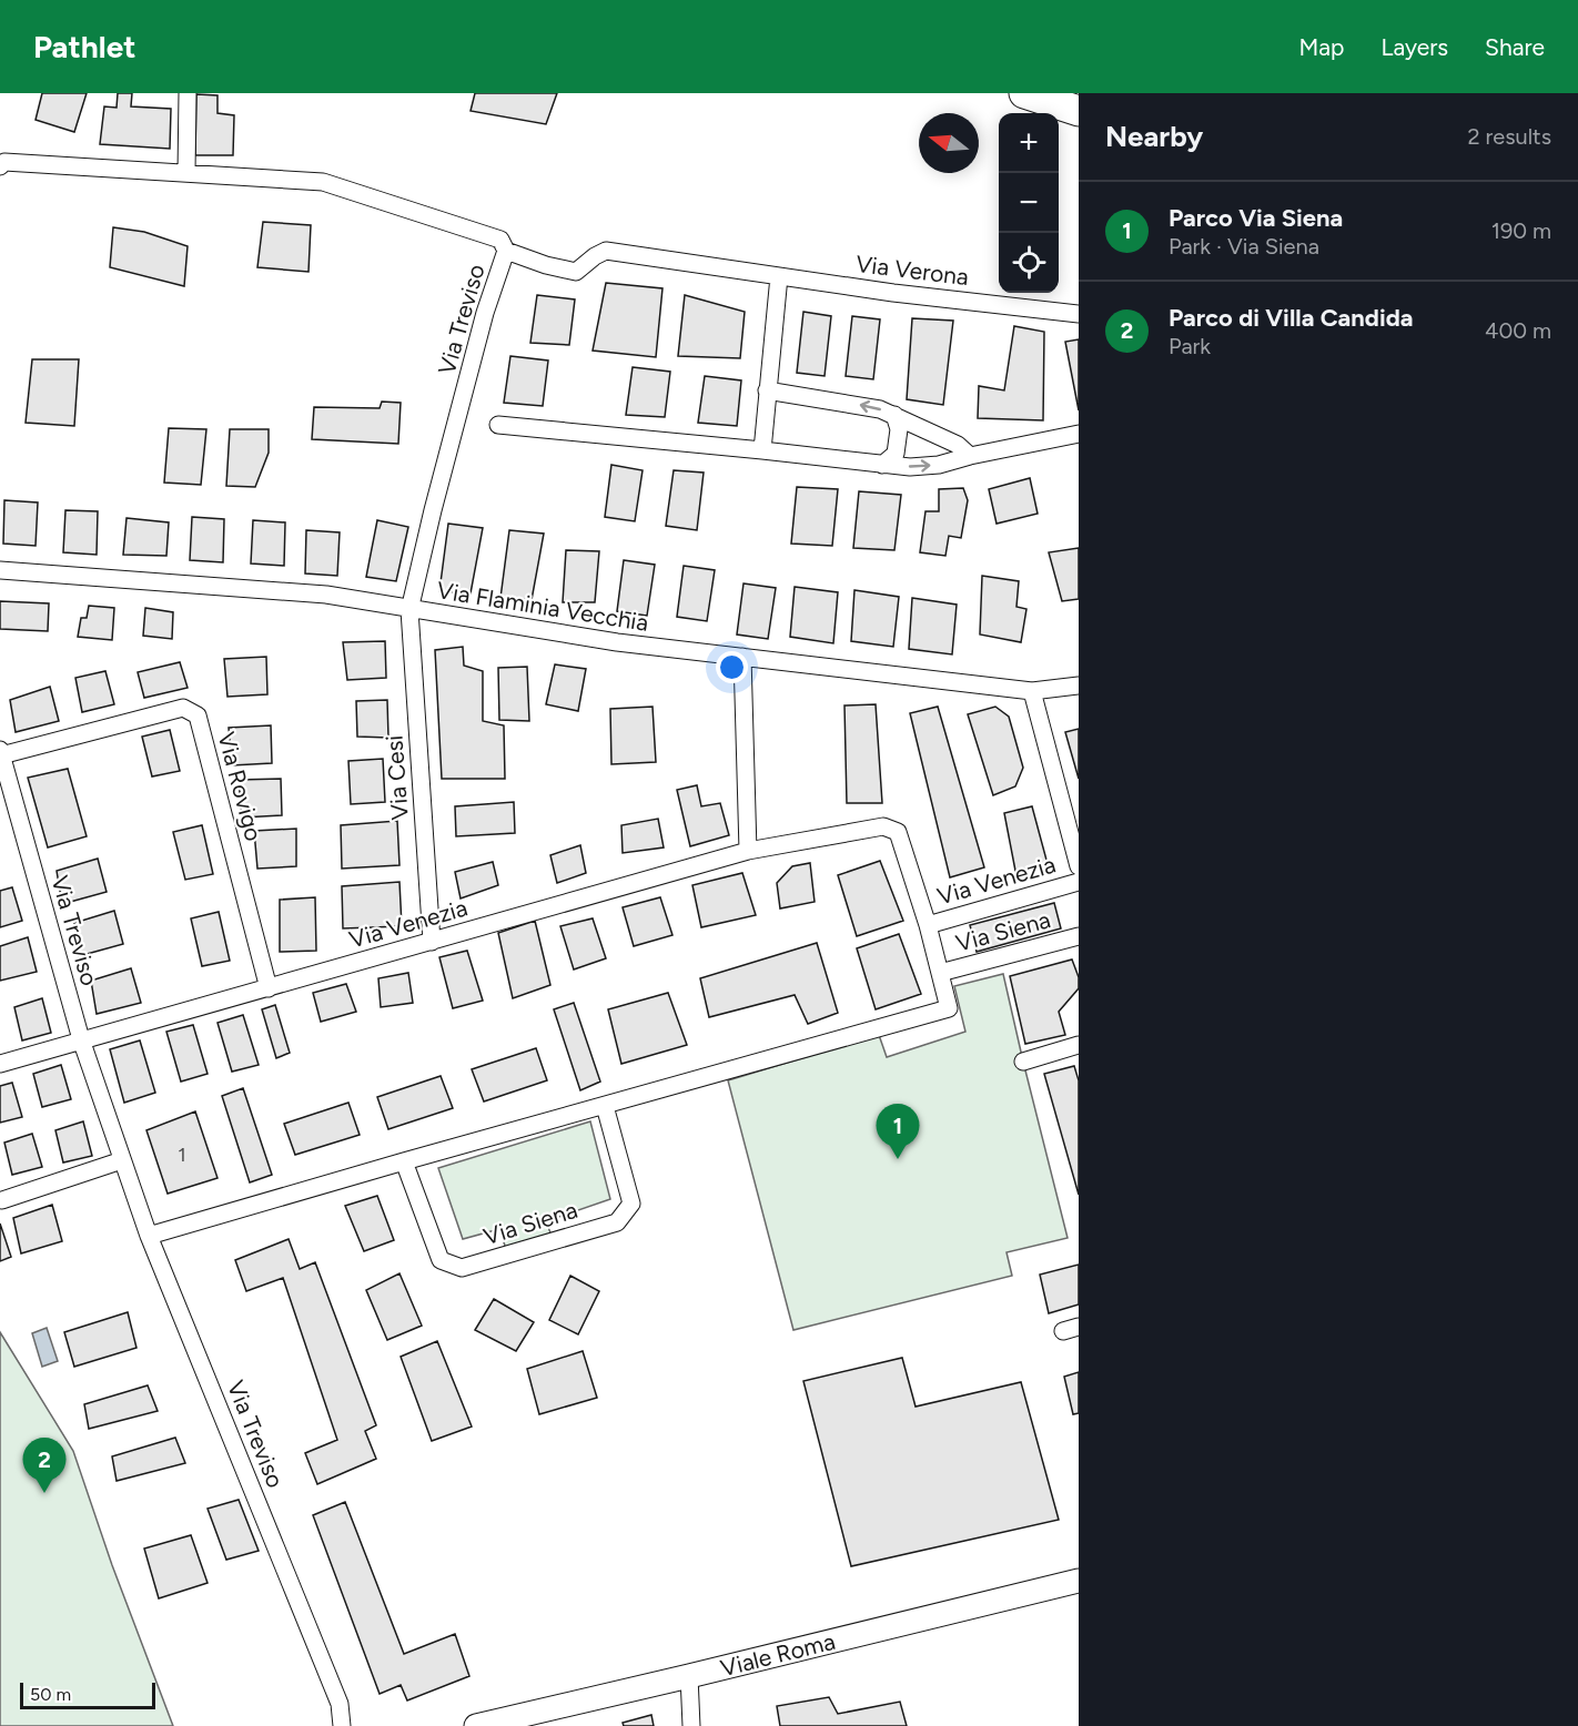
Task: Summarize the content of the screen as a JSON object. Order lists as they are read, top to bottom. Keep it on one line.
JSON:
{"streets":{"main road":["Viale Roma"],"street":["Via Verona","Via Treviso","Via Flaminia Vecchia","Via Cesi","Via Rovigo","Via Venezia","Via Siena"]},"crossings":[["Via Verona","Via Treviso"],["Via Treviso","Via Flaminia Vecchia"],["Via Treviso","Via Cesi"],["Via Treviso","Via Rovigo"],["Via Treviso","Via Venezia"],["Via Treviso","Via Siena"],["Via Flaminia Vecchia","Via Cesi"],["Via Flaminia Vecchia","Via Venezia"],["Via Cesi","Via Venezia"],["Via Rovigo","Via Venezia"],["Via Venezia","Via Siena"]],"house_numbers":["1"],"scale_bar":"50 m","north":"left","page":{"header":"Pathlet","nav":["Map","Layers","Share"],"heading":["Nearby","2 results"],"map_buttons":["+","−"],"list":[{"mark":"1","name":"Parco Via Siena","note":"Park · Via Siena","value":"190 m"},{"mark":"2","name":"Parco di Villa Candida","note":"Park","value":"400 m"}],"pins":["1","2"],"scale":"50 m"}}
